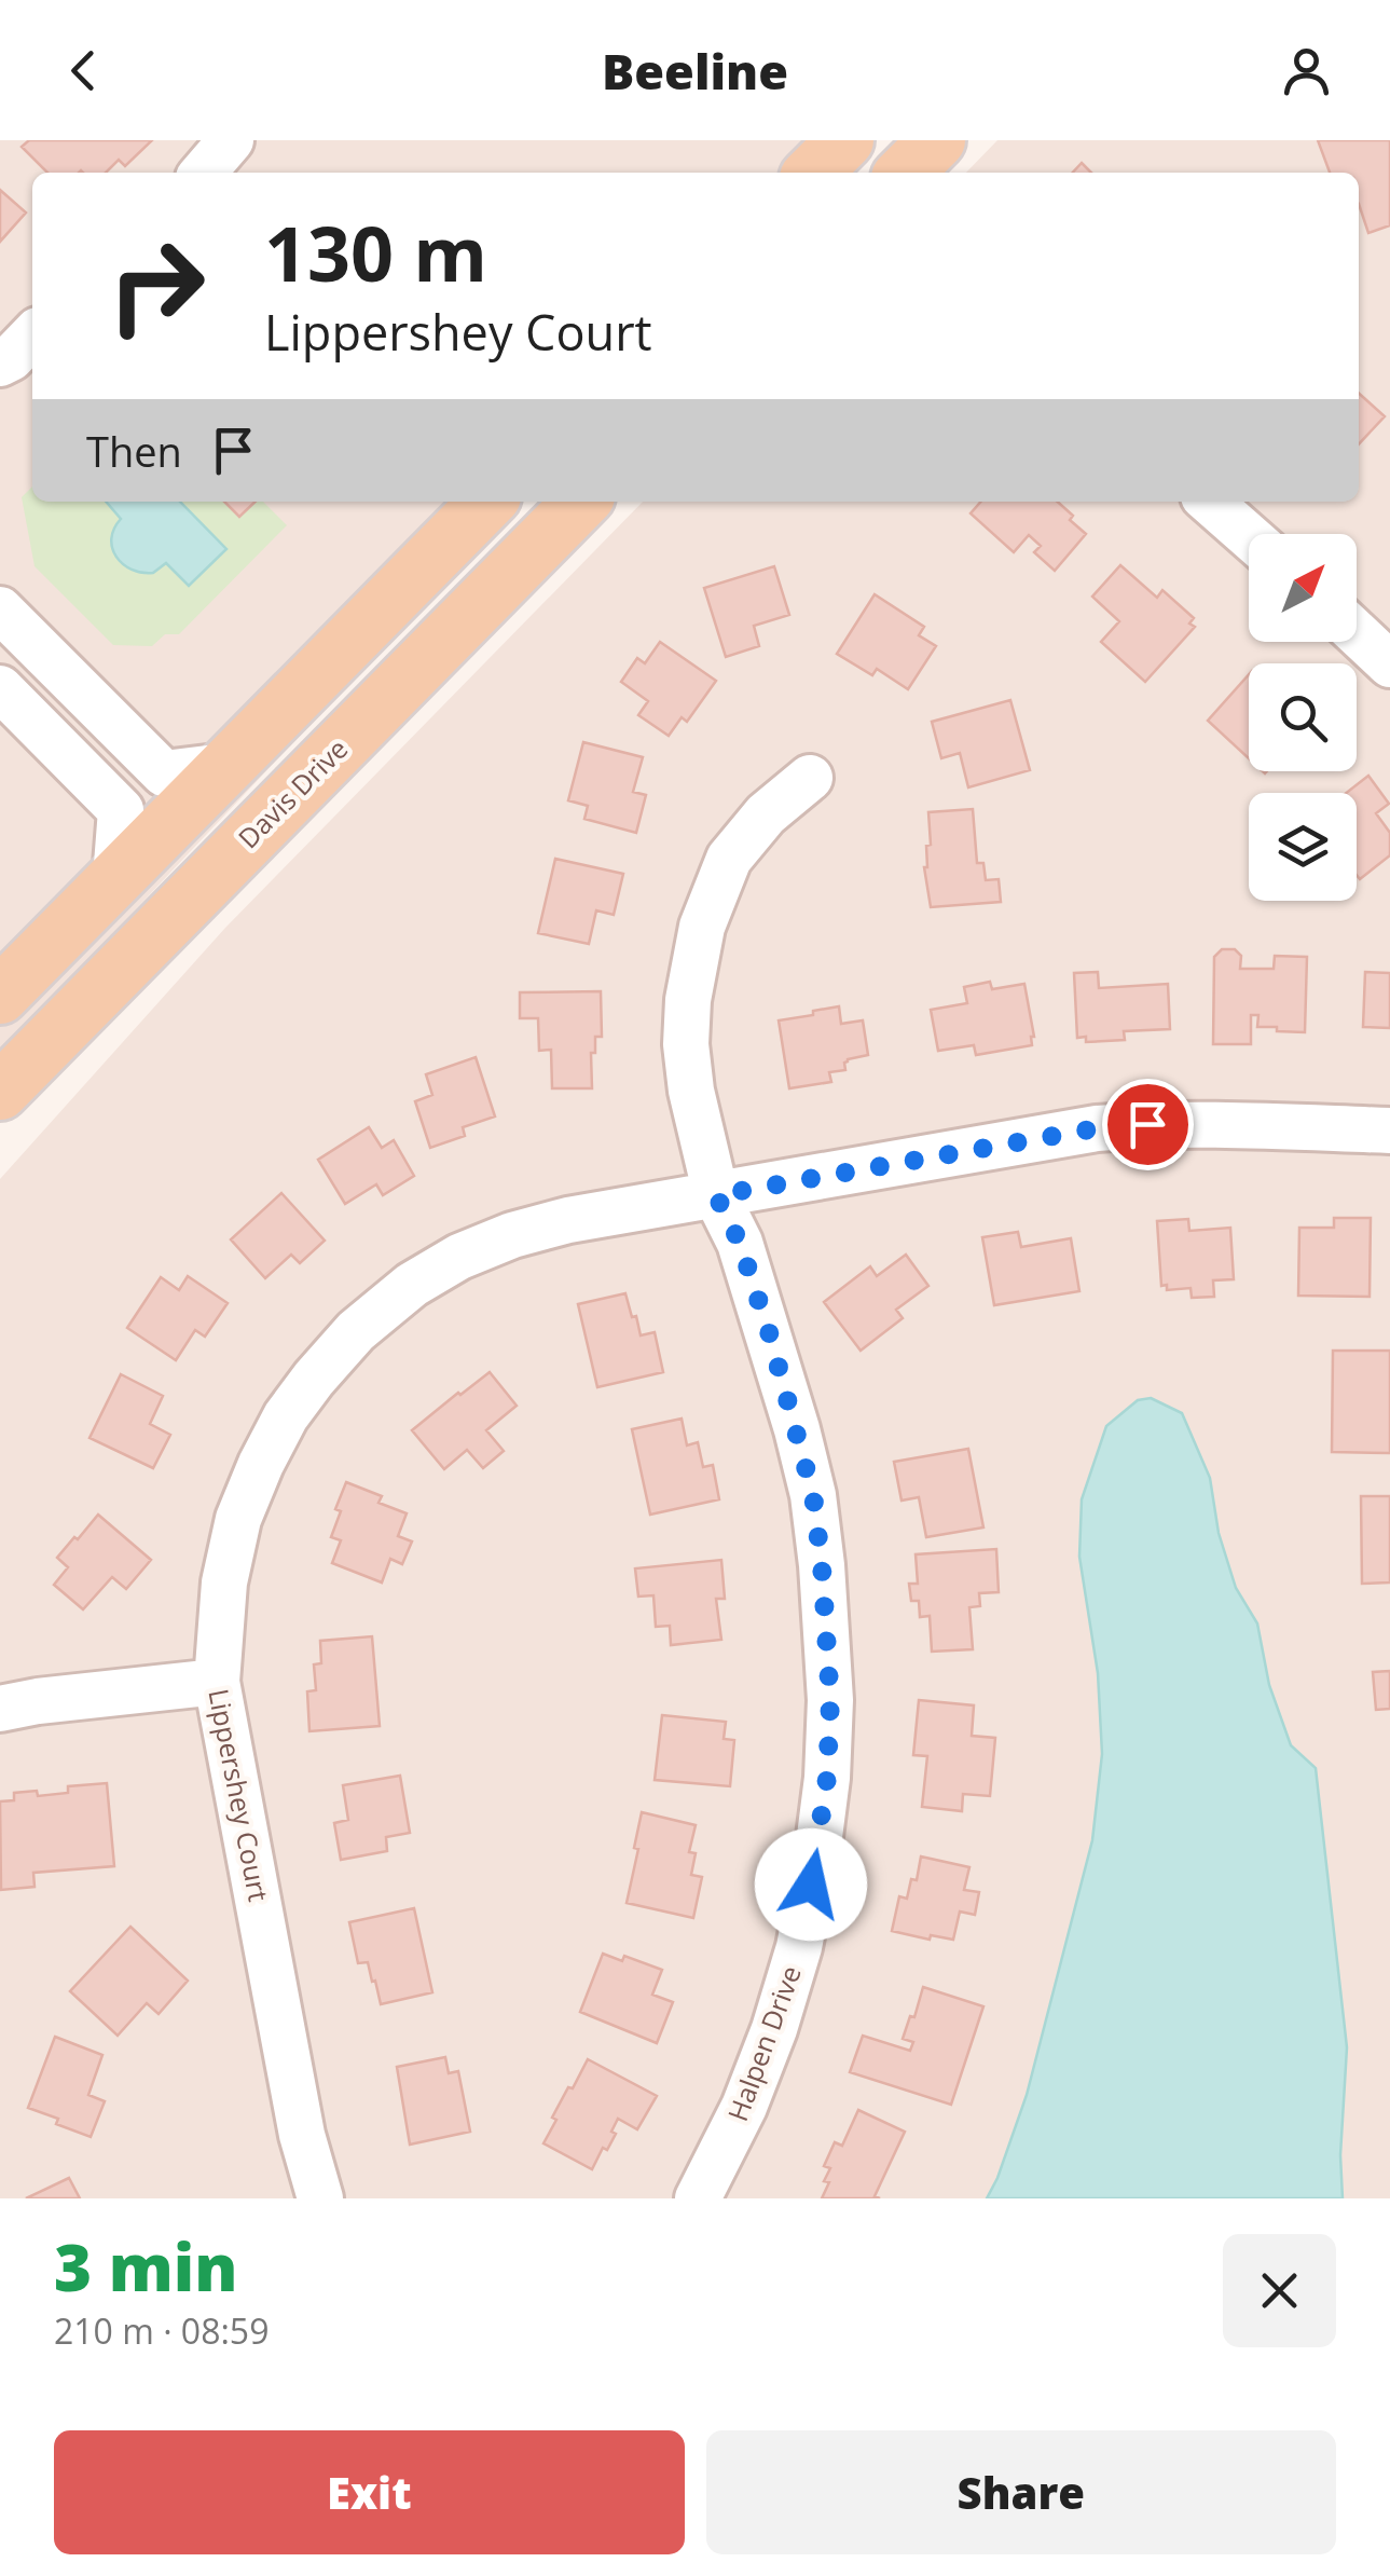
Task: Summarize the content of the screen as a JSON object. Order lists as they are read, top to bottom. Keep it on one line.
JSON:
{"streets":{"main road":["Davis Drive"],"street":["Lippershey Court","Halpen Drive"]},"crossings":[["Lippershey Court","Halpen Drive"]],"north":"top right","page":{"header":"Beeline","turn":["130 m","Lippershey Court"],"then":"Then","heading":["3 min","210 m · 08:59"],"buttons":["Exit","Share"]}}
